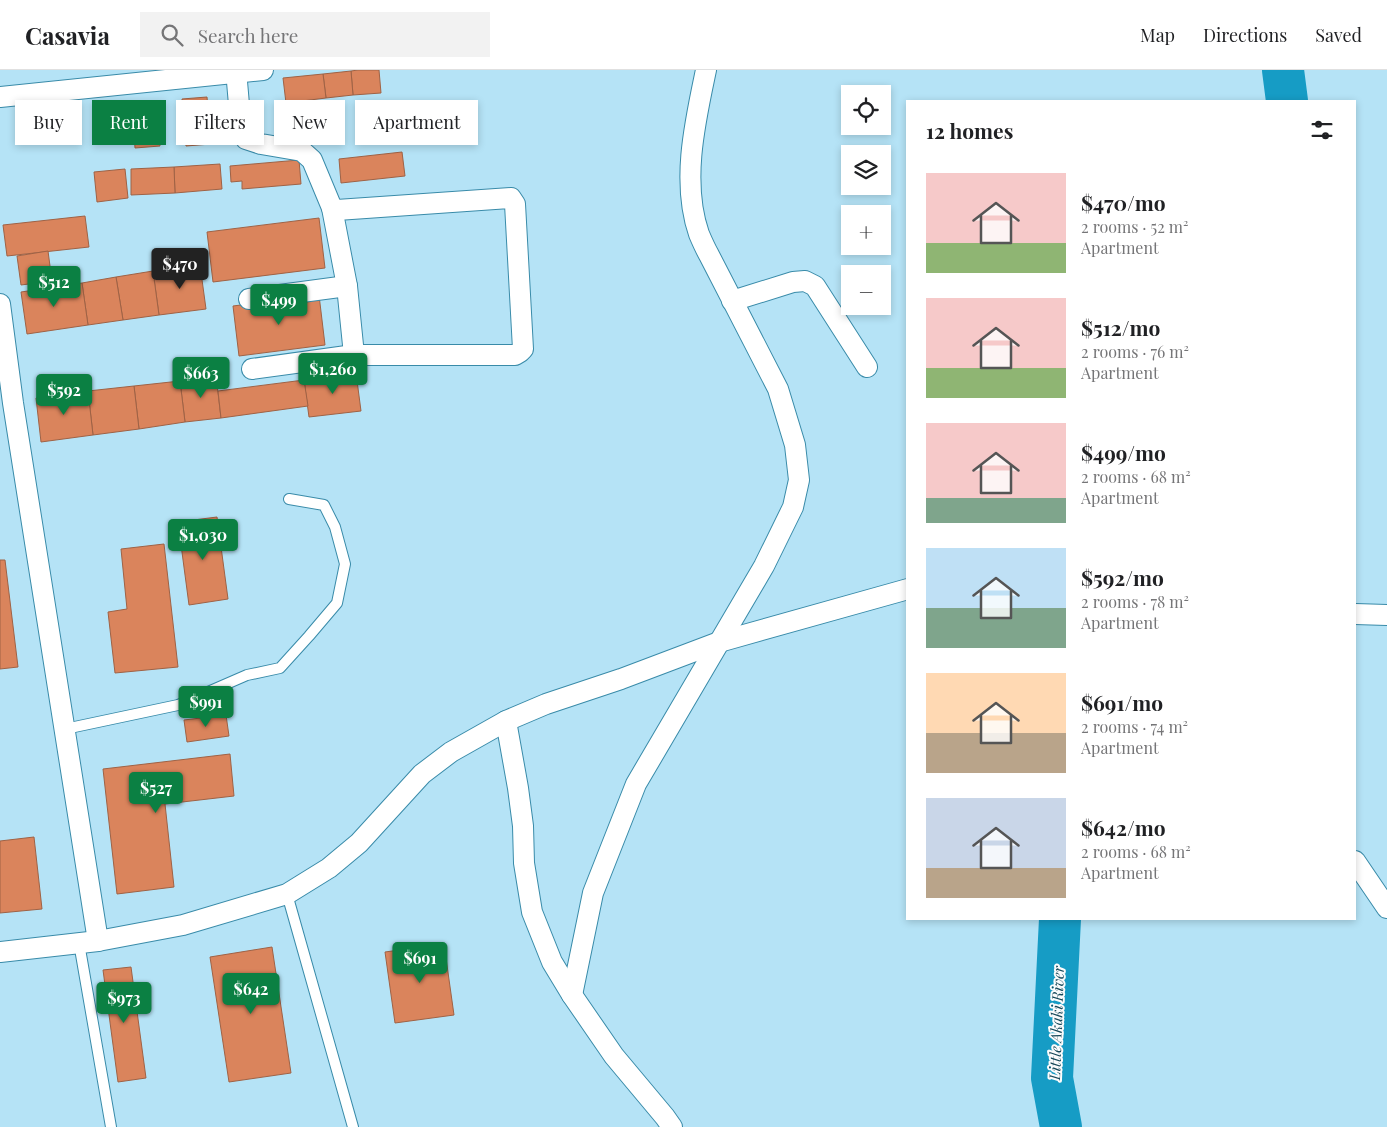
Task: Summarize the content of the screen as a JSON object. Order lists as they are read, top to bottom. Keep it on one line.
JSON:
{"water":["Little Akaki River"],"page":{"header":"Casavia","search":"Search here","nav":["Map","Directions","Saved"],"map_buttons":["+","−"],"chip":["Buy","Rent","Filters","New","Apartment"],"heading":"12 homes","list":[{"name":"$470/mo","note":"2 rooms · 52 m² · Apartment"},{"name":"$512/mo","note":"2 rooms · 76 m² · Apartment"},{"name":"$499/mo","note":"2 rooms · 68 m² · Apartment"},{"name":"$592/mo","note":"2 rooms · 78 m² · Apartment"},{"name":"$691/mo","note":"2 rooms · 74 m² · Apartment"},{"name":"$642/mo","note":"2 rooms · 68 m² · Apartment"}],"price":["$470","$512","$499","$1,260","$663","$592","$1,030","$991","$527","$691","$642","$973"]}}
